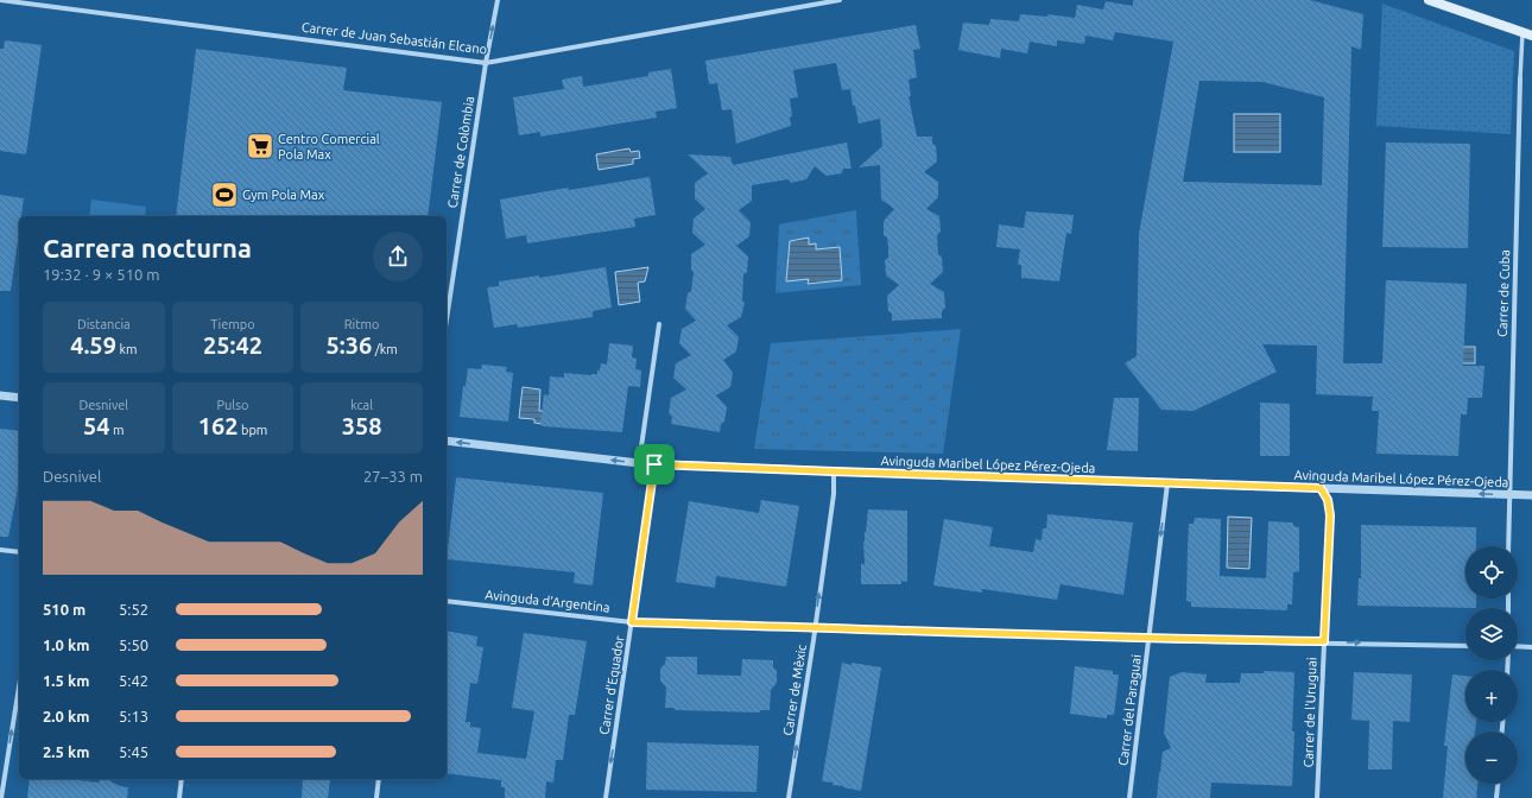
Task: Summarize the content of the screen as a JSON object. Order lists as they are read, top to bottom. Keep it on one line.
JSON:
{"streets":{"street":["Carrer de Juan Sebastián Elcano","Carrer de Colòmbia","Carrer de Cuba","Avinguda Maribel López Pérez-Ojeda","Avinguda d'Argentina","Carrer d'Equador","Carrer de Mèxic","Carrer del Paraguai","Carrer de l'Uruguai"]},"crossings":[["Carrer de Juan Sebastián Elcano","Carrer de Colòmbia"],["Carrer de Cuba","Avinguda Maribel López Pérez-Ojeda"],["Avinguda Maribel López Pérez-Ojeda","Carrer d'Equador"],["Avinguda Maribel López Pérez-Ojeda","Carrer de Mèxic"],["Avinguda Maribel López Pérez-Ojeda","Carrer del Paraguai"],["Avinguda Maribel López Pérez-Ojeda","Carrer de l'Uruguai"],["Avinguda d'Argentina","Carrer d'Equador"],["Avinguda d'Argentina","Carrer de Mèxic"],["Avinguda d'Argentina","Carrer del Paraguai"],["Avinguda d'Argentina","Carrer de l'Uruguai"]],"one_way":["Avinguda Maribel López Pérez-Ojeda","Carrer d'Equador","Carrer de Mèxic","Carrer del Paraguai"],"places":{"supermarket":["Centro Comercial Pola Max"],"sports":["Gym Pola Max"]},"page":{"heading":["Carrera nocturna","19:32 · 9 × 510 m"],"stats":[["Distancia","4.59 km"],["Tiempo","25:42"],["Ritmo","5:36 /km"],["Desnivel","54 m"],["Pulso","162 bpm"],["kcal","358"]],"chart":["Desnivel","27–33 m"],"map_buttons":["+","−"],"list":[{"name":"510 m","note":"5:52"},{"name":"1.0 km","note":"5:50"},{"name":"1.5 km","note":"5:42"},{"name":"2.0 km","note":"5:13"},{"name":"2.5 km","note":"5:45"}]}}
